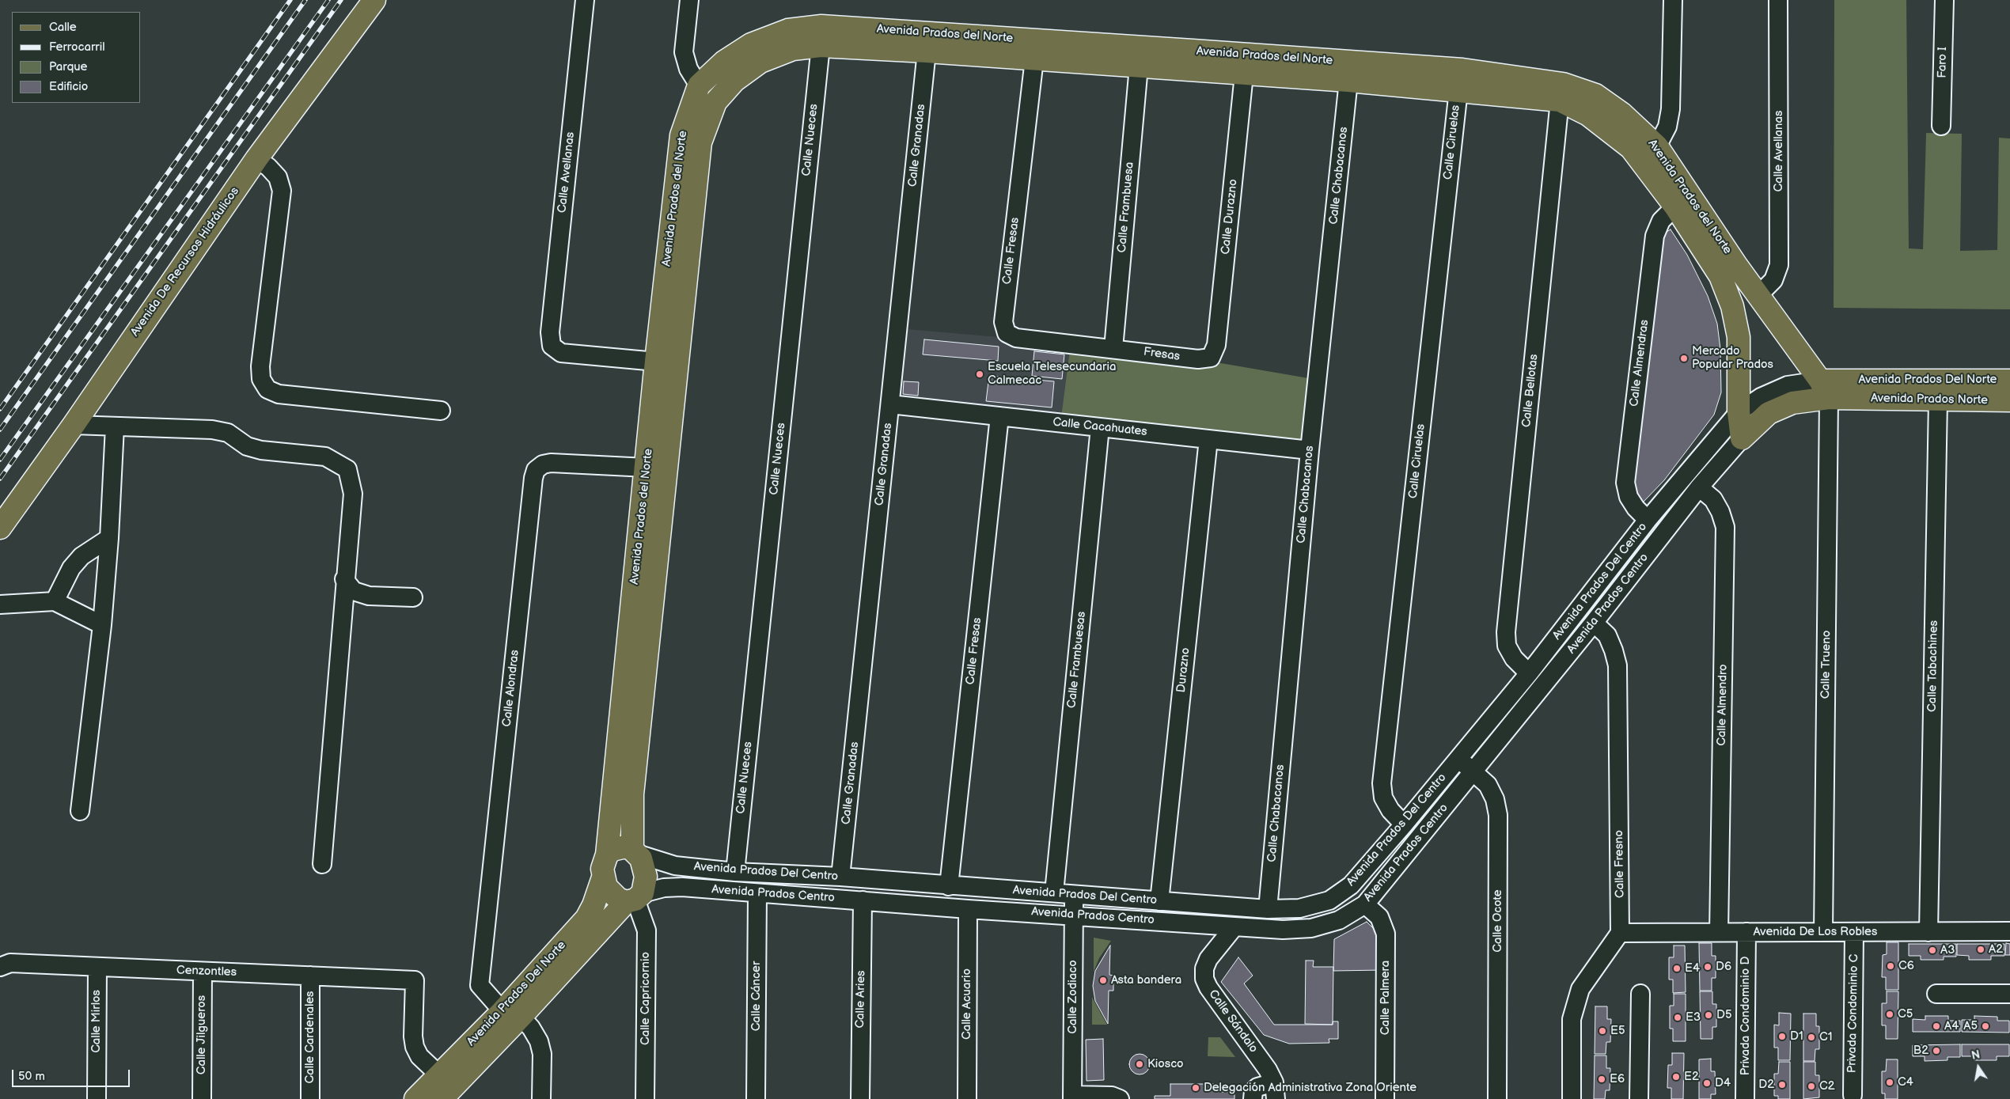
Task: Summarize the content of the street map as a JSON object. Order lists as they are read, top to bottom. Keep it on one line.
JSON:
{"streets":{"main road":["Avenida Prados del Norte","Avenida De Recursos Hidráulicos","Avenida Prados Del Norte","Avenida Prados Norte","Avenida Prados Centro"],"street":["Faro I","Calle Nueces","Calle Ciruelas","Calle Granadas","Calle Avellanas","Calle Chabacanos","Calle Frambuesa","Calle Durazno","Calle Fresas","Fresas","Calle Almendras","Calle Bellotas","Calle Cacahuates","Avenida Prados Del Centro","Calle Frambuesas","Calle Trueno","Calle Tabachines","Durazno","Calle Alondras","Calle Almendro","Calle Fresno","Calle Ocote","Avenida De Los Robles","Cenzontles","Calle Cáncer","Calle Zodiaco","Calle Palmera","Calle Capricornio","Calle Aries","Calle Acuario","Privada Condominio C","Privada Condominio D","Calle Mirlos","Calle Sándalo","Calle Jilgueros","Calle Cardenales"]},"crossings":[["Avenida Prados del Norte","Calle Nueces"],["Avenida Prados del Norte","Calle Ciruelas"],["Avenida Prados del Norte","Calle Granadas"],["Avenida Prados del Norte","Calle Avellanas"],["Avenida Prados del Norte","Calle Chabacanos"],["Avenida Prados del Norte","Calle Frambuesa"],["Avenida Prados del Norte","Calle Durazno"],["Avenida Prados del Norte","Calle Fresas"],["Avenida Prados del Norte","Calle Almendras"],["Avenida Prados del Norte","Avenida Prados Del Norte"],["Avenida Prados del Norte","Calle Bellotas"],["Avenida Prados del Norte","Avenida Prados Norte"],["Avenida Prados del Norte","Avenida Prados Del Centro"],["Avenida Prados del Norte","Avenida Prados Centro"],["Avenida Prados del Norte","Calle Trueno"],["Avenida Prados del Norte","Calle Alondras"],["Avenida Prados del Norte","Calle Capricornio"],["Calle Nueces","Avenida Prados Del Centro"],["Calle Ciruelas","Avenida Prados Del Centro"],["Calle Granadas","Calle Cacahuates"],["Calle Granadas","Avenida Prados Del Centro"],["Calle Chabacanos","Calle Cacahuates"],["Calle Chabacanos","Avenida Prados Del Centro"],["Calle Frambuesa","Calle Fresas"],["Calle Frambuesa","Fresas"],["Calle Durazno","Fresas"],["Calle Fresas","Fresas"],["Calle Fresas","Calle Cacahuates"],["Calle Fresas","Avenida Prados Del Centro"],["Calle Almendras","Avenida Prados Del Centro"],["Avenida Prados Del Norte","Avenida Prados Norte"],["Avenida Prados Del Norte","Avenida Prados Del Centro"],["Avenida Prados Del Norte","Avenida Prados Centro"],["Avenida Prados Del Norte","Calle Trueno"],["Avenida Prados Del Norte","Calle Alondras"],["Avenida Prados Del Norte","Cenzontles"],["Avenida Prados Del Norte","Calle Capricornio"],["Calle Bellotas","Avenida Prados Del Centro"],["Avenida Prados Norte","Avenida Prados Del Centro"],["Avenida Prados Norte","Avenida Prados Centro"],["Avenida Prados Norte","Calle Trueno"],["Avenida Prados Norte","Calle Tabachines"],["Calle Cacahuates","Calle Frambuesas"],["Calle Cacahuates","Durazno"],["Avenida Prados Del Centro","Avenida Prados Centro"],["Avenida Prados Del Centro","Calle Frambuesas"],["Avenida Prados Del Centro","Calle Trueno"],["Avenida Prados Del Centro","Durazno"],["Avenida Prados Del Centro","Calle Ocote"],["Avenida Prados Del Centro","Calle Zodiaco"],["Avenida Prados Del Centro","Calle Capricornio"],["Avenida Prados Centro","Calle Trueno"],["Avenida Prados Centro","Calle Almendro"],["Avenida Prados Centro","Calle Fresno"],["Avenida Prados Centro","Calle Ocote"],["Avenida Prados Centro","Calle Cáncer"],["Avenida Prados Centro","Calle Zodiaco"],["Avenida Prados Centro","Calle Palmera"],["Avenida Prados Centro","Calle Capricornio"],["Avenida Prados Centro","Calle Aries"],["Avenida Prados Centro","Calle Acuario"],["Avenida Prados Centro","Calle Sándalo"],["Calle Trueno","Avenida De Los Robles"],["Calle Tabachines","Avenida De Los Robles"],["Calle Almendro","Avenida De Los Robles"],["Calle Fresno","Avenida De Los Robles"],["Avenida De Los Robles","Privada Condominio C"],["Avenida De Los Robles","Privada Condominio D"],["Cenzontles","Calle Mirlos"],["Cenzontles","Calle Jilgueros"],["Cenzontles","Calle Cardenales"]],"places":["Mercado Popular Prados","Escuela Telesecundaria Calmecac","A2","A3","C6","D6","E4","Asta bandera","C5","D5","E3","A4","A5","E5","D1","C1","B2","Kiosco","E2","E6","C4","D4","D2","C2","Delegación Administrativa Zona Oriente"],"legend":["Calle","Ferrocarril","Parque","Edificio"],"scale_bar":"50 m","north":"top"}
